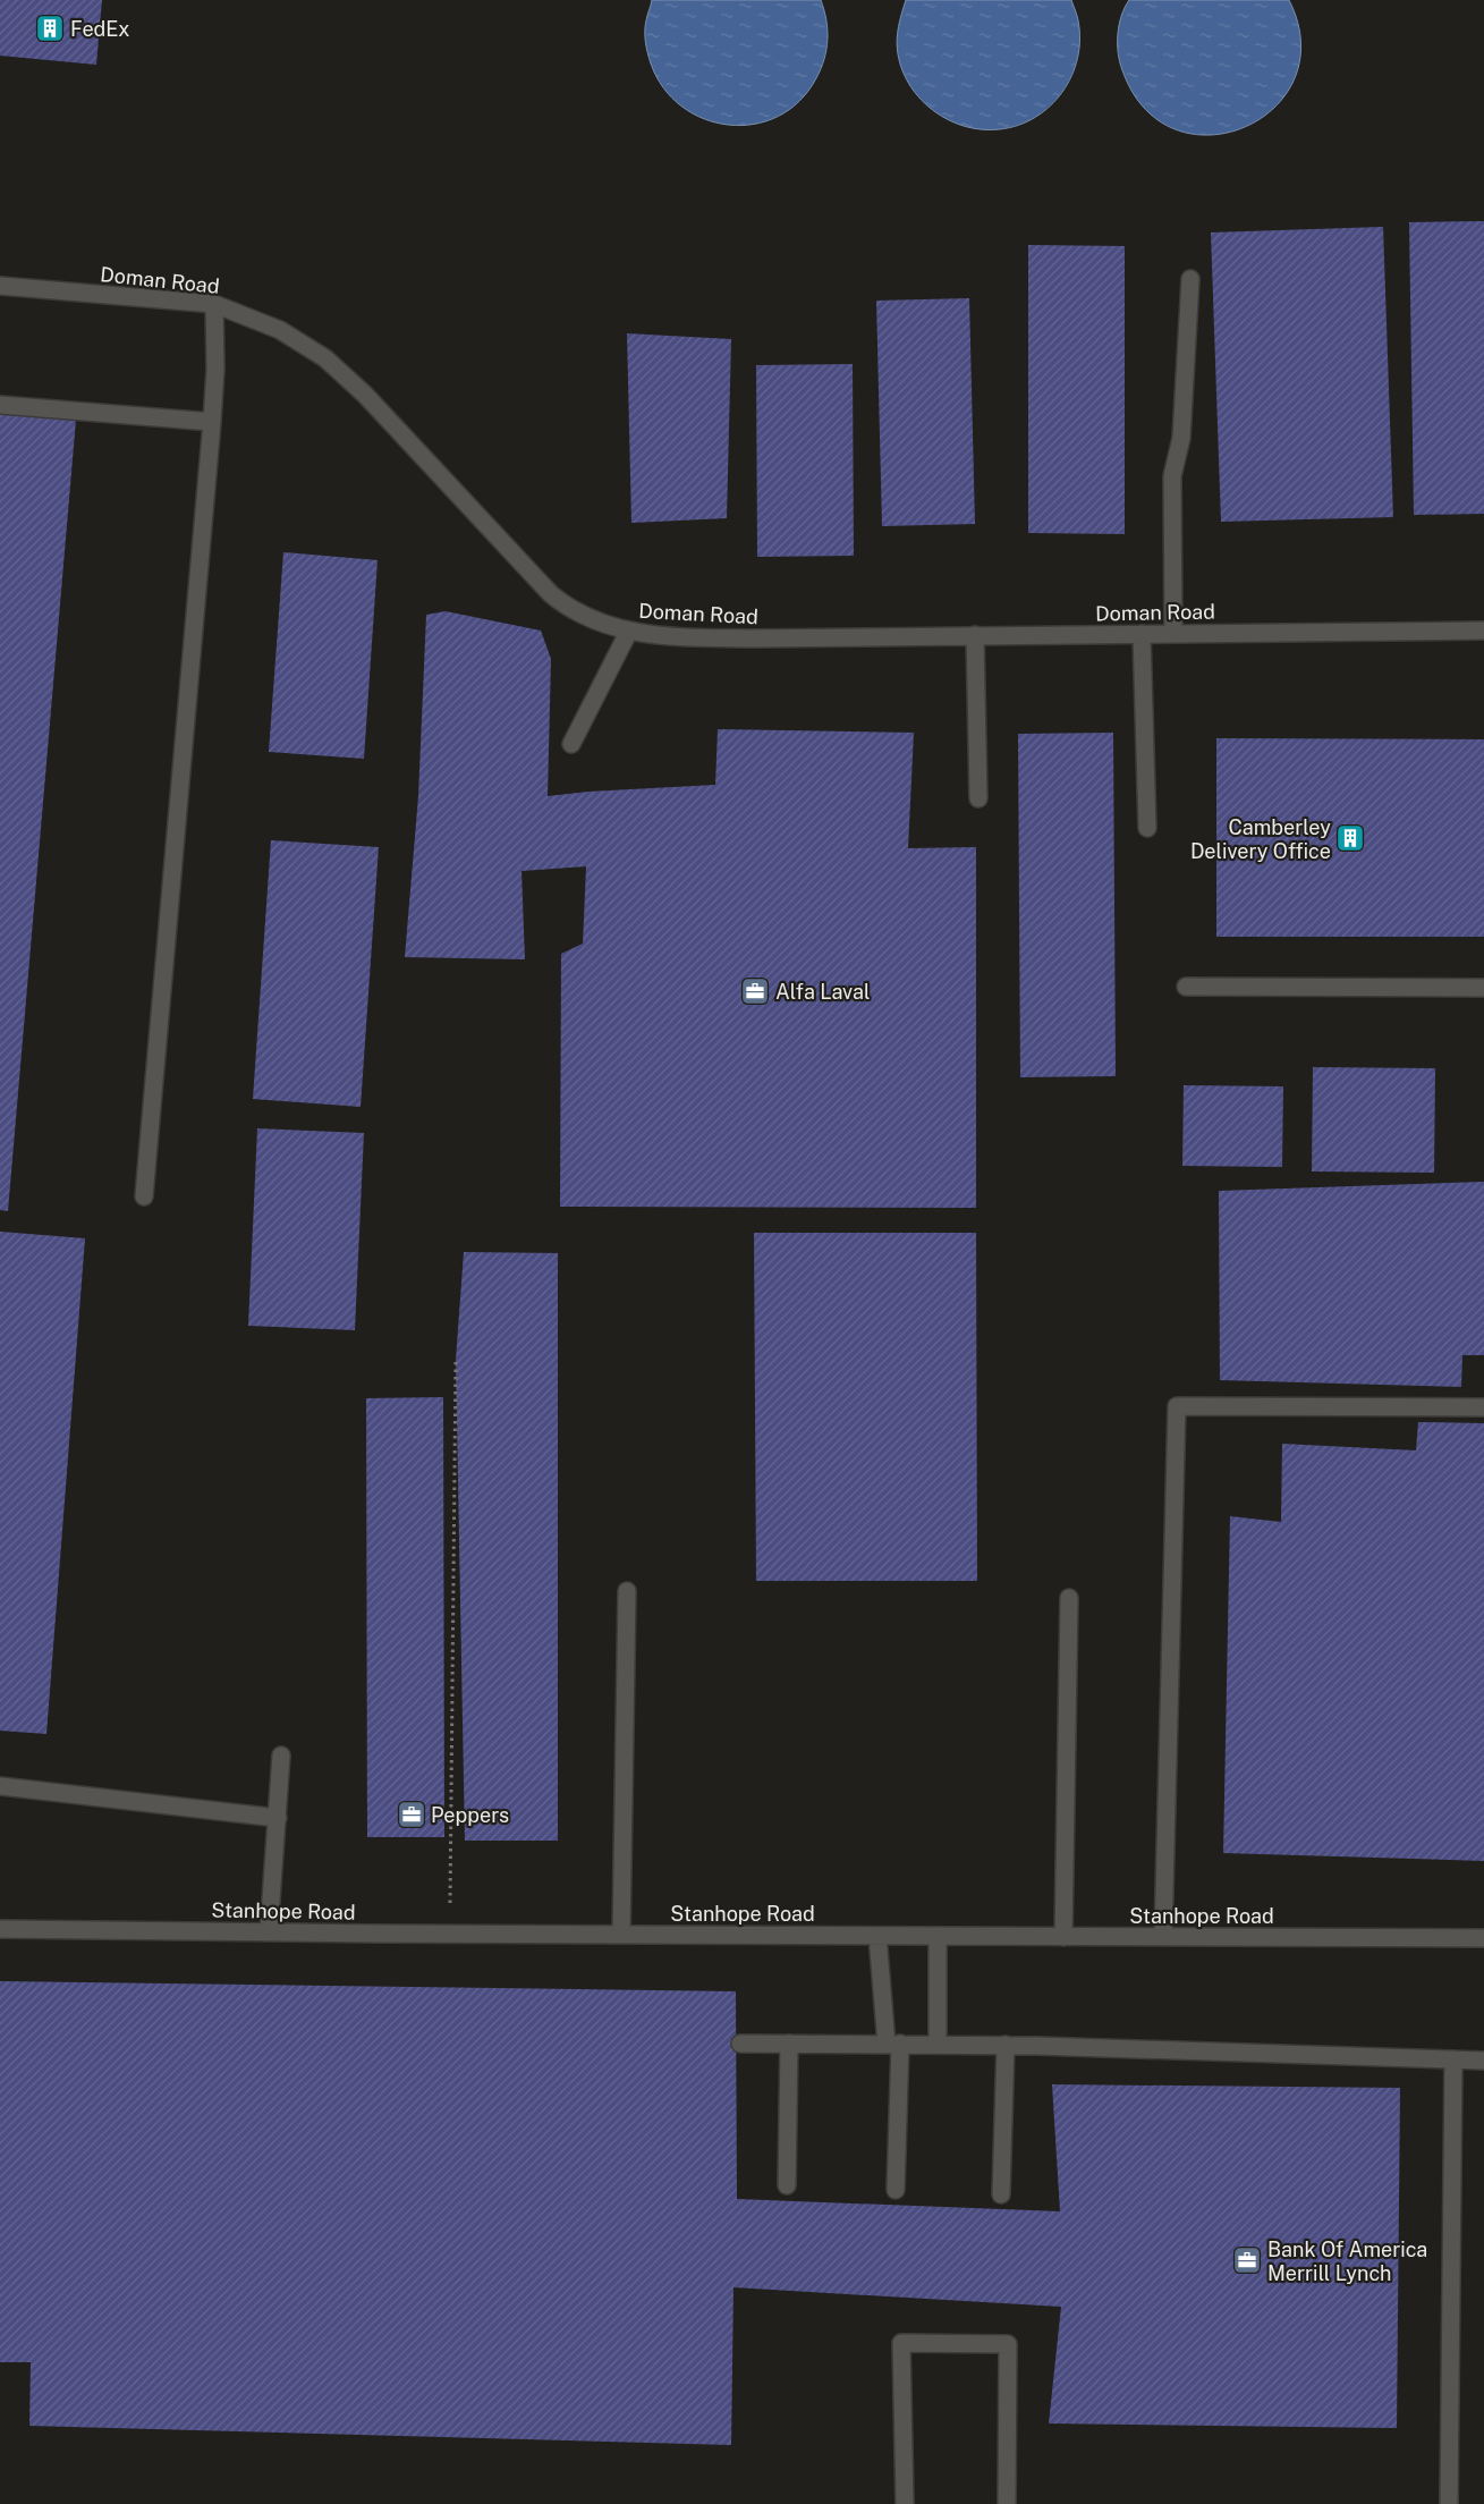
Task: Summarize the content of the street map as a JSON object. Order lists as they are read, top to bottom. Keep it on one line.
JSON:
{"streets":{"street":["Doman Road","Stanhope Road"]},"places":{"building":["FedEx","Camberley Delivery Office"],"office":["Alfa Laval","Peppers","Bank Of America Merrill Lynch"]}}
